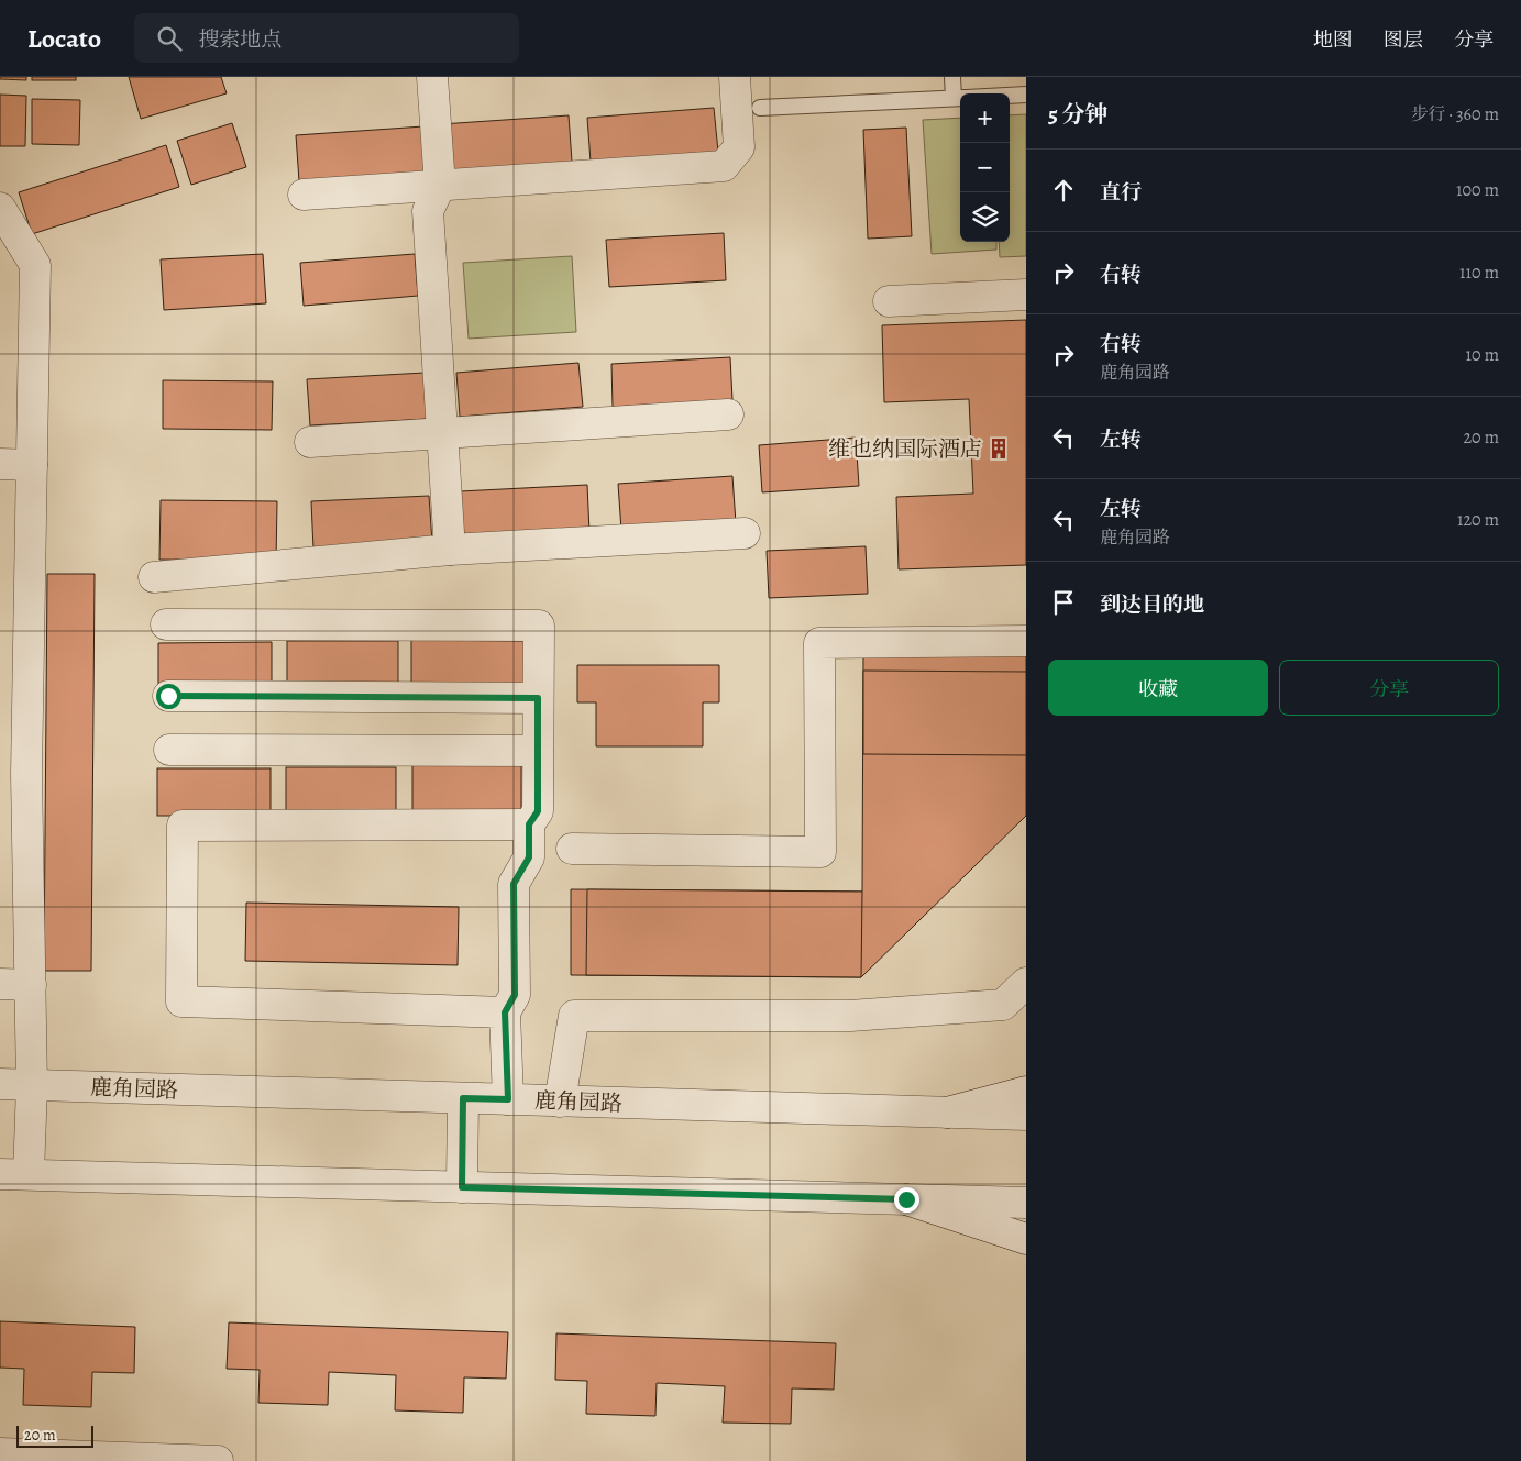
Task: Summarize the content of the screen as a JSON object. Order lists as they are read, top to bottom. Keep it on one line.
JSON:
{"streets":{"street":["鹿角园路"]},"places":{"building":["维也纳国际酒店"]},"scale_bar":"20 m","page":{"header":"Locato","search":"搜索地点","nav":["地图","图层","分享"],"heading":["5 分钟","步行 · 360 m"],"map_buttons":["+","−"],"list":[["直行","100 m"],["右转","110 m"],["右转","鹿角园路","10 m"],["左转","20 m"],["左转","鹿角园路","120 m"],"到达目的地"],"buttons":["收藏","分享"],"scale":"20 m"}}
